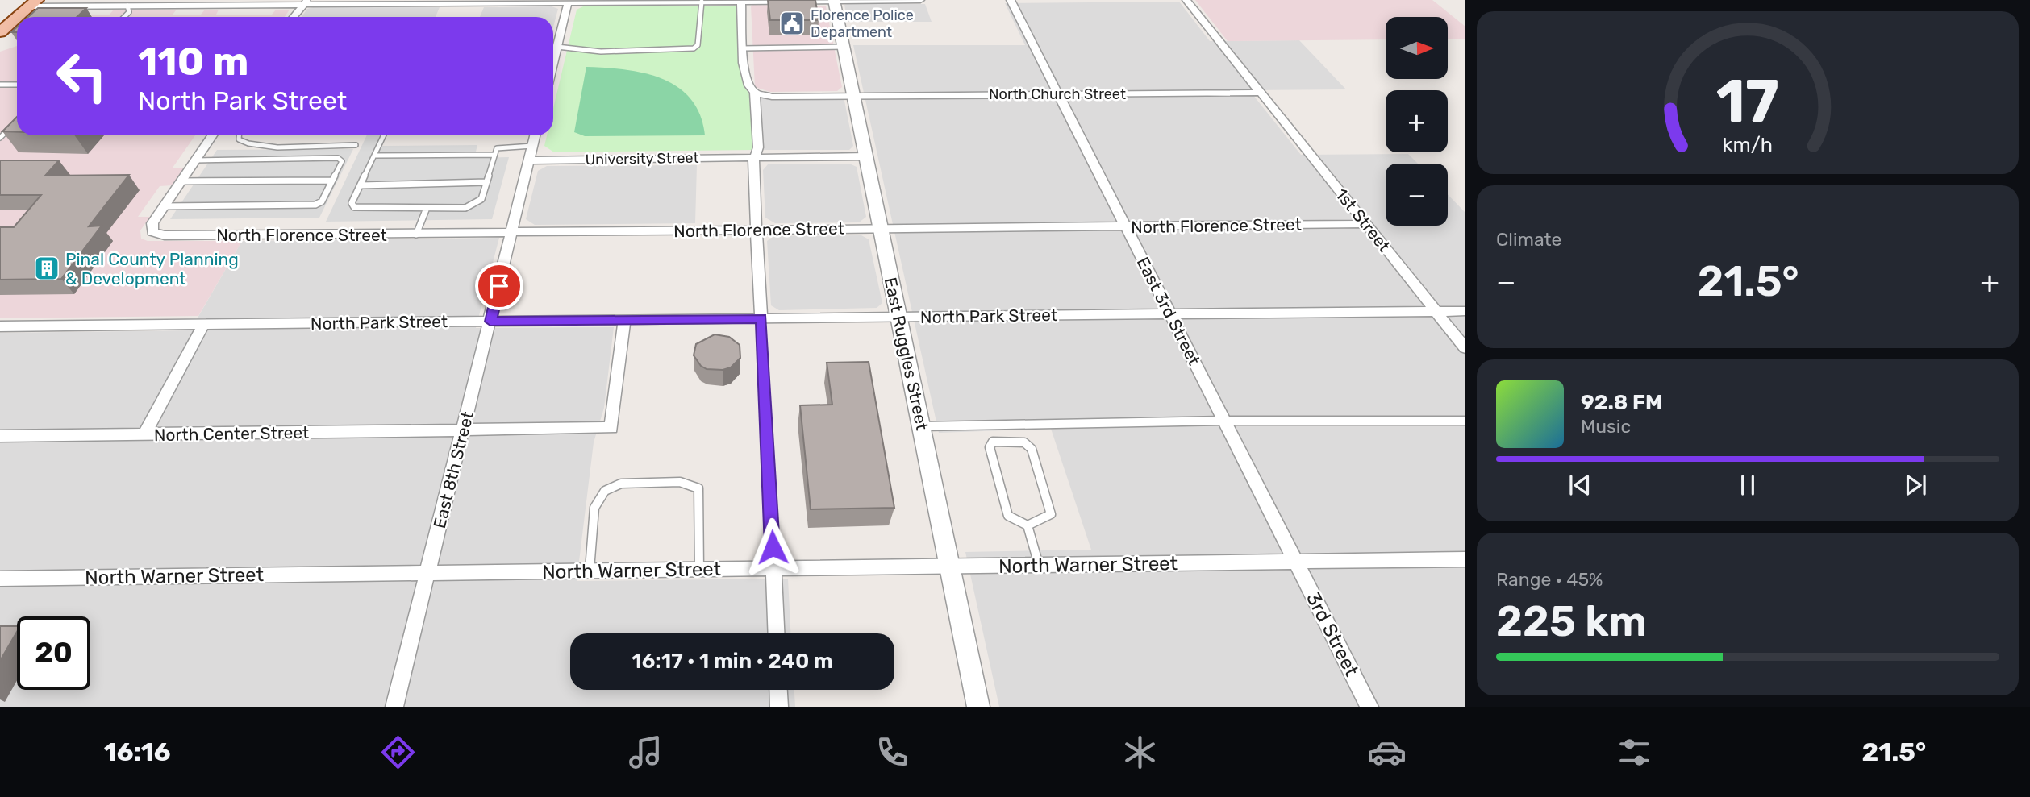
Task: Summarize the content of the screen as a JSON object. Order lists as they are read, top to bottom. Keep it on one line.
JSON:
{"streets":{"street":["North Church Street","University Street","1st Street","North Florence Street","East 3rd Street","North Park Street","East Ruggles Street","North Center Street","East 8th Street","North Warner Street","3rd Street"]},"crossings":[["North Church Street","1st Street"],["North Church Street","East 3rd Street"],["North Church Street","East Ruggles Street"],["University Street","East Ruggles Street"],["University Street","East 8th Street"],["1st Street","North Florence Street"],["1st Street","North Park Street"],["North Florence Street","East 3rd Street"],["North Florence Street","East Ruggles Street"],["North Florence Street","East 8th Street"],["East 3rd Street","North Park Street"],["East 3rd Street","North Warner Street"],["East 3rd Street","3rd Street"],["North Park Street","East Ruggles Street"],["North Park Street","North Center Street"],["North Park Street","East 8th Street"],["East Ruggles Street","North Warner Street"],["North Center Street","East 8th Street"],["East 8th Street","North Warner Street"],["North Warner Street","3rd Street"]],"places":{"public building":["Florence Police Department"],"building":["Pinal County Planning & Development"]},"north":"right","page":{"map_buttons":["+","−"],"turn":["110 m","North Park Street"],"tile":["Climate",["Range · 45%","225 km"]],"heat":["−","21.5°","+"],"song":["92.8 FM","Music"],"limit":"20","trip":"16:17 · 1 min · 240 m","tabs":["16:16","21.5°"],"gauge":["17","km/h"]}}
